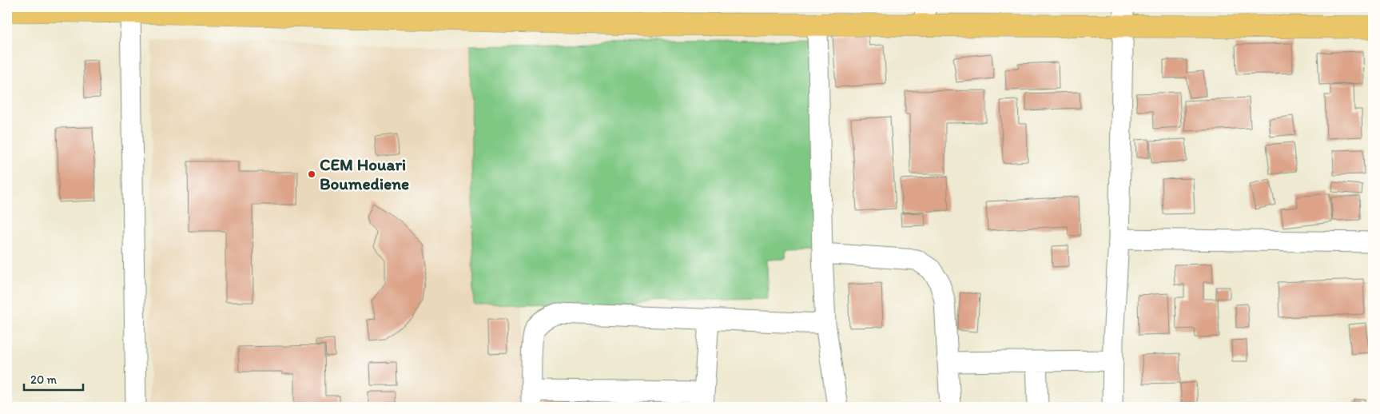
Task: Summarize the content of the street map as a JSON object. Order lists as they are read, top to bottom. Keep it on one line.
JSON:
{"places":["CEM Houari Boumediene"],"scale_bar":"20 m"}
